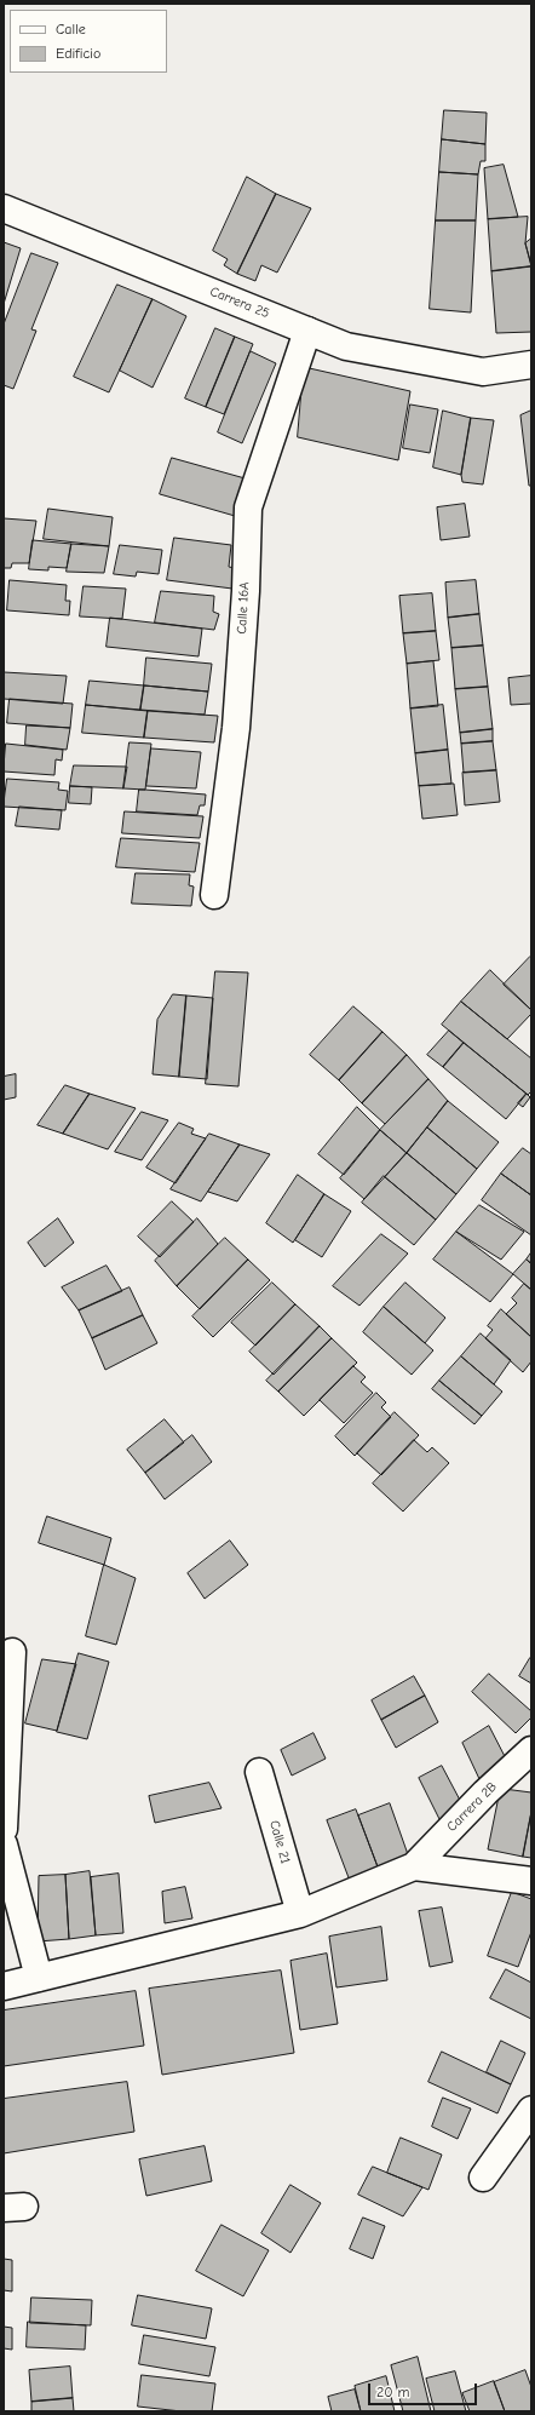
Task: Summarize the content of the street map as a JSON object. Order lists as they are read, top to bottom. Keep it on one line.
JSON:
{"streets":{"street":["Carrera 25","Calle 16A","Carrera 2B","Calle 21"]},"crossings":[["Carrera 25","Calle 16A"]],"legend":["Calle","Edificio"],"scale_bar":"20 m"}
